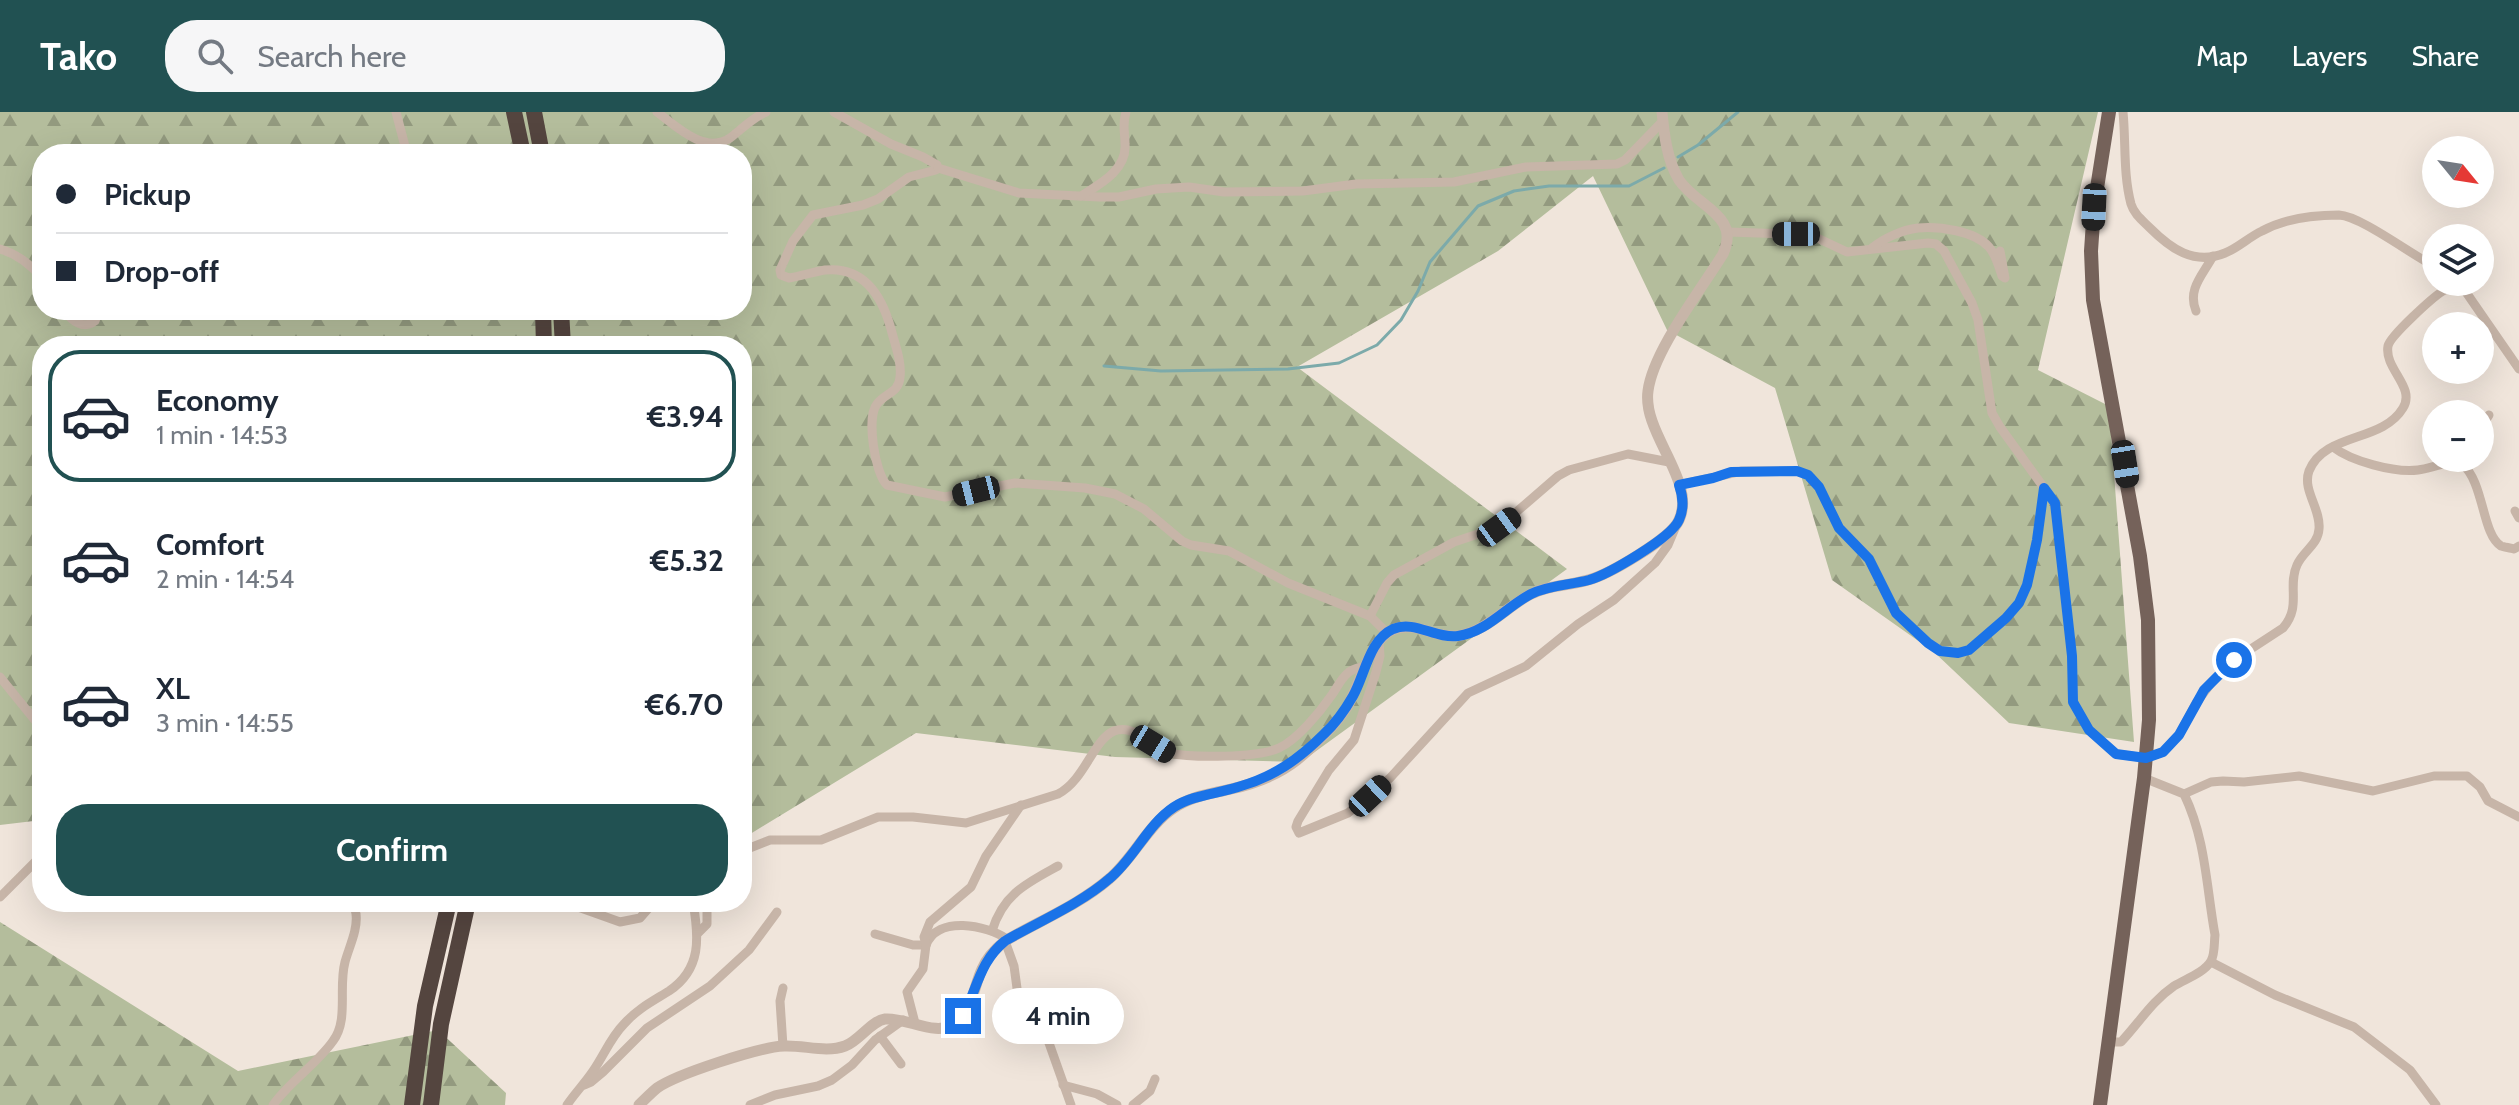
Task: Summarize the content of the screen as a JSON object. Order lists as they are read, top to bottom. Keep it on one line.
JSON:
{"north":"bottom right","page":{"header":"Tako","search":"Search here","nav":["Map","Layers","Share"],"map_buttons":["+","−"],"banner":["Pickup","Drop-off"],"list":[{"name":"Economy","note":"1 min · 14:53","value":"€3.94"},{"name":"Comfort","note":"2 min · 14:54","value":"€5.32"},{"name":"XL","note":"3 min · 14:55","value":"€6.70"}],"buttons":"Confirm","bubble":"4 min"}}
